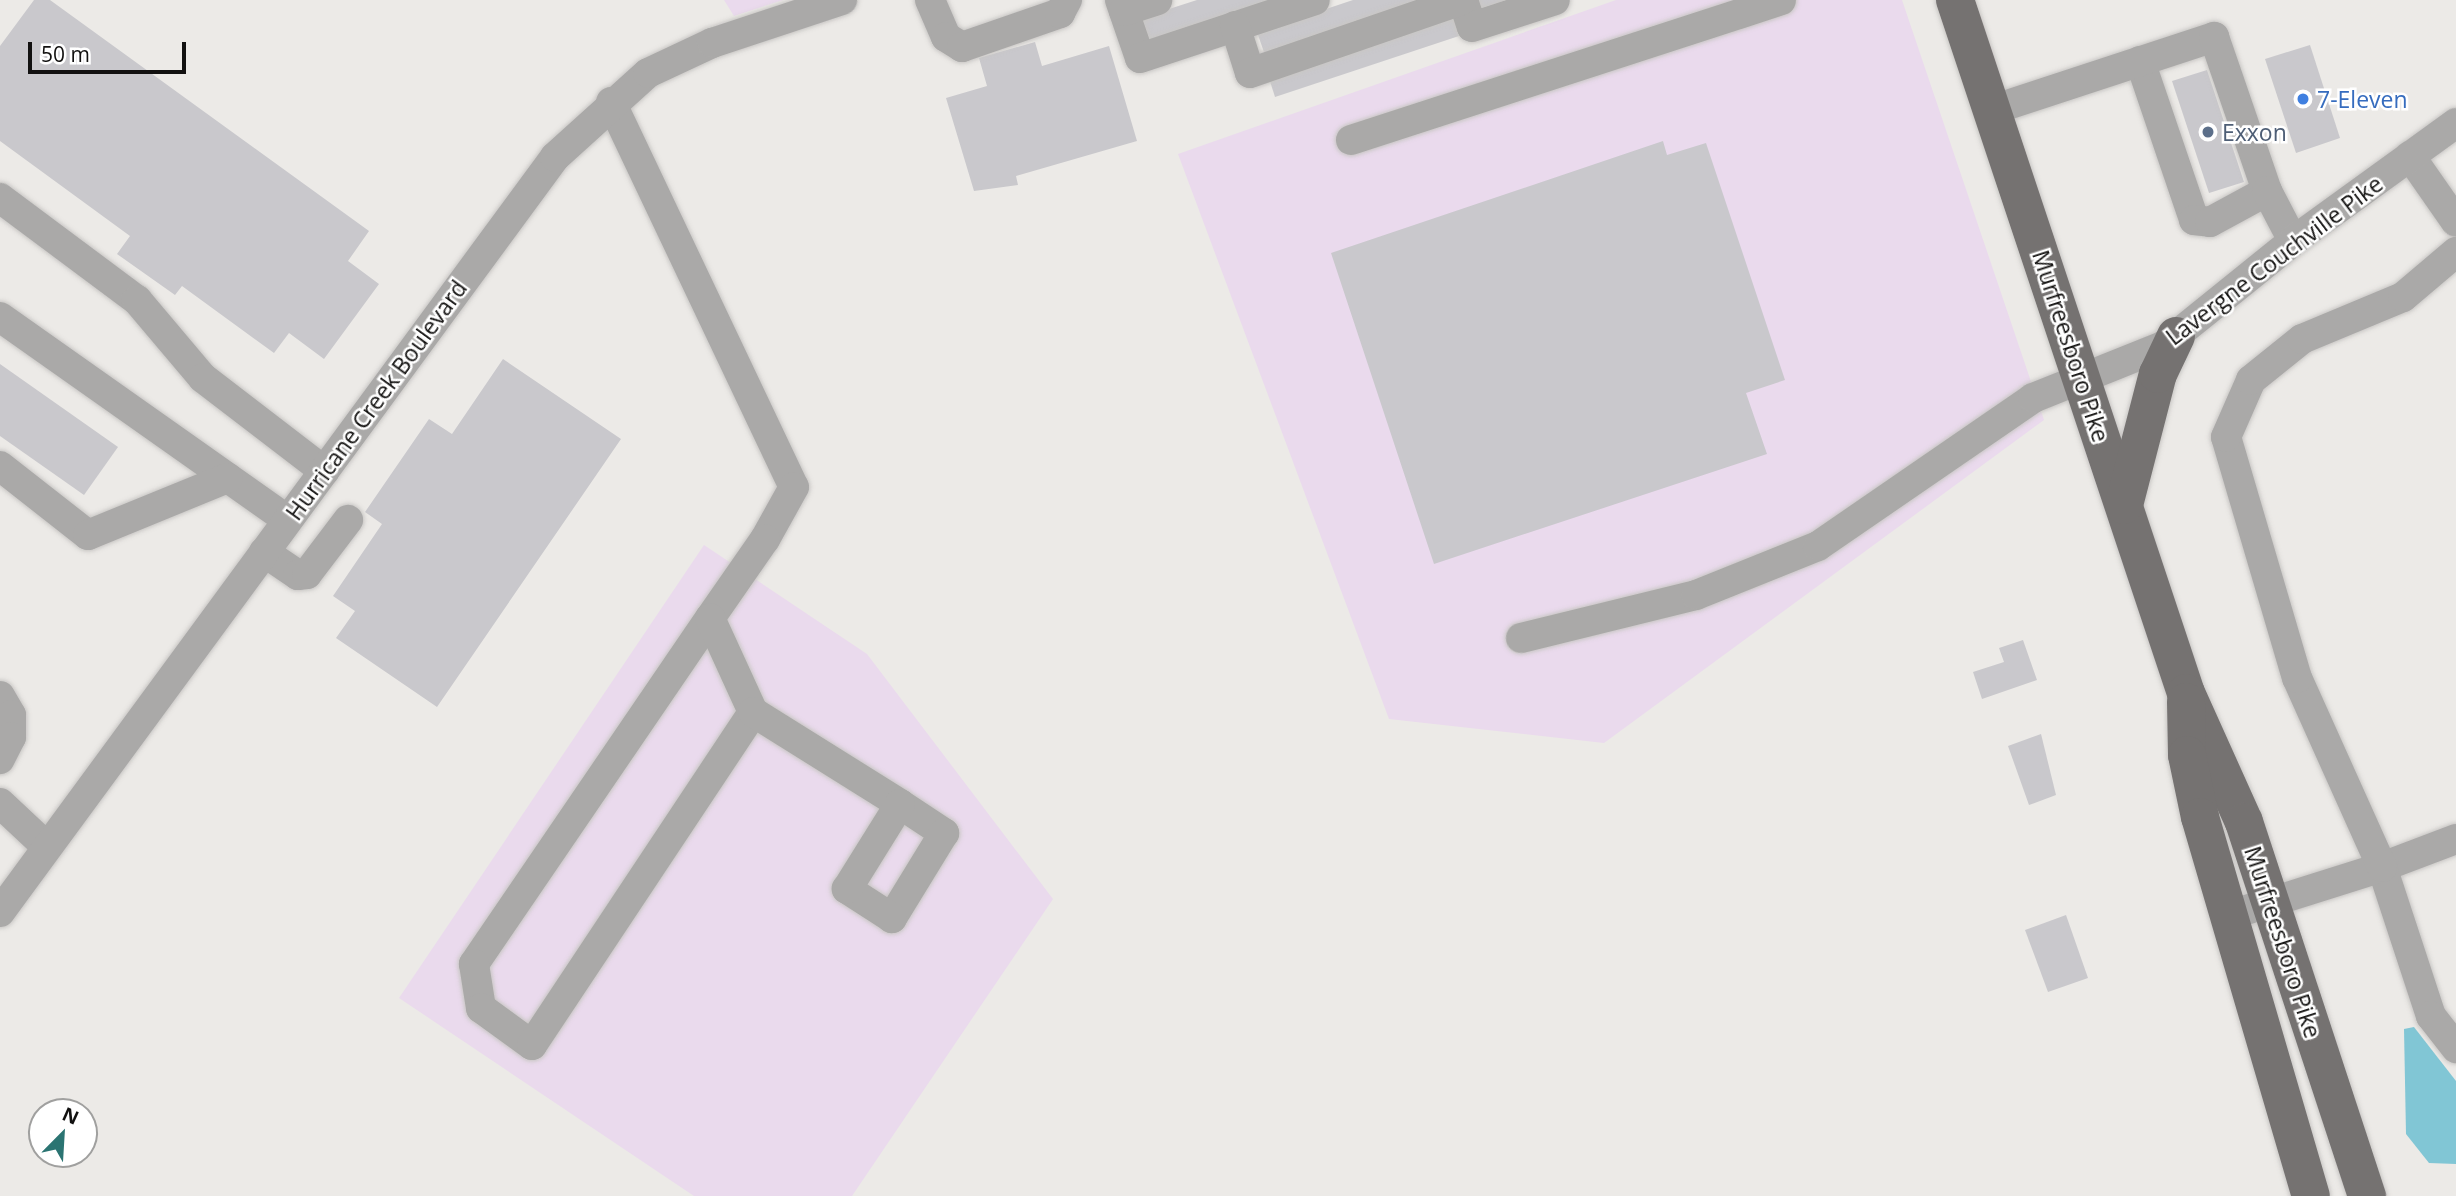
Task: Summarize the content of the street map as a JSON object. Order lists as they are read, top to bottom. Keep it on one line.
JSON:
{"streets":{"main road":["Murfreesboro Pike"],"street":["Lavergne Couchville Pike","Hurricane Creek Boulevard"]},"crossings":[["Lavergne Couchville Pike","Murfreesboro Pike"]],"places":["7-Eleven","Exxon"],"scale_bar":"50 m","north":"top right"}
